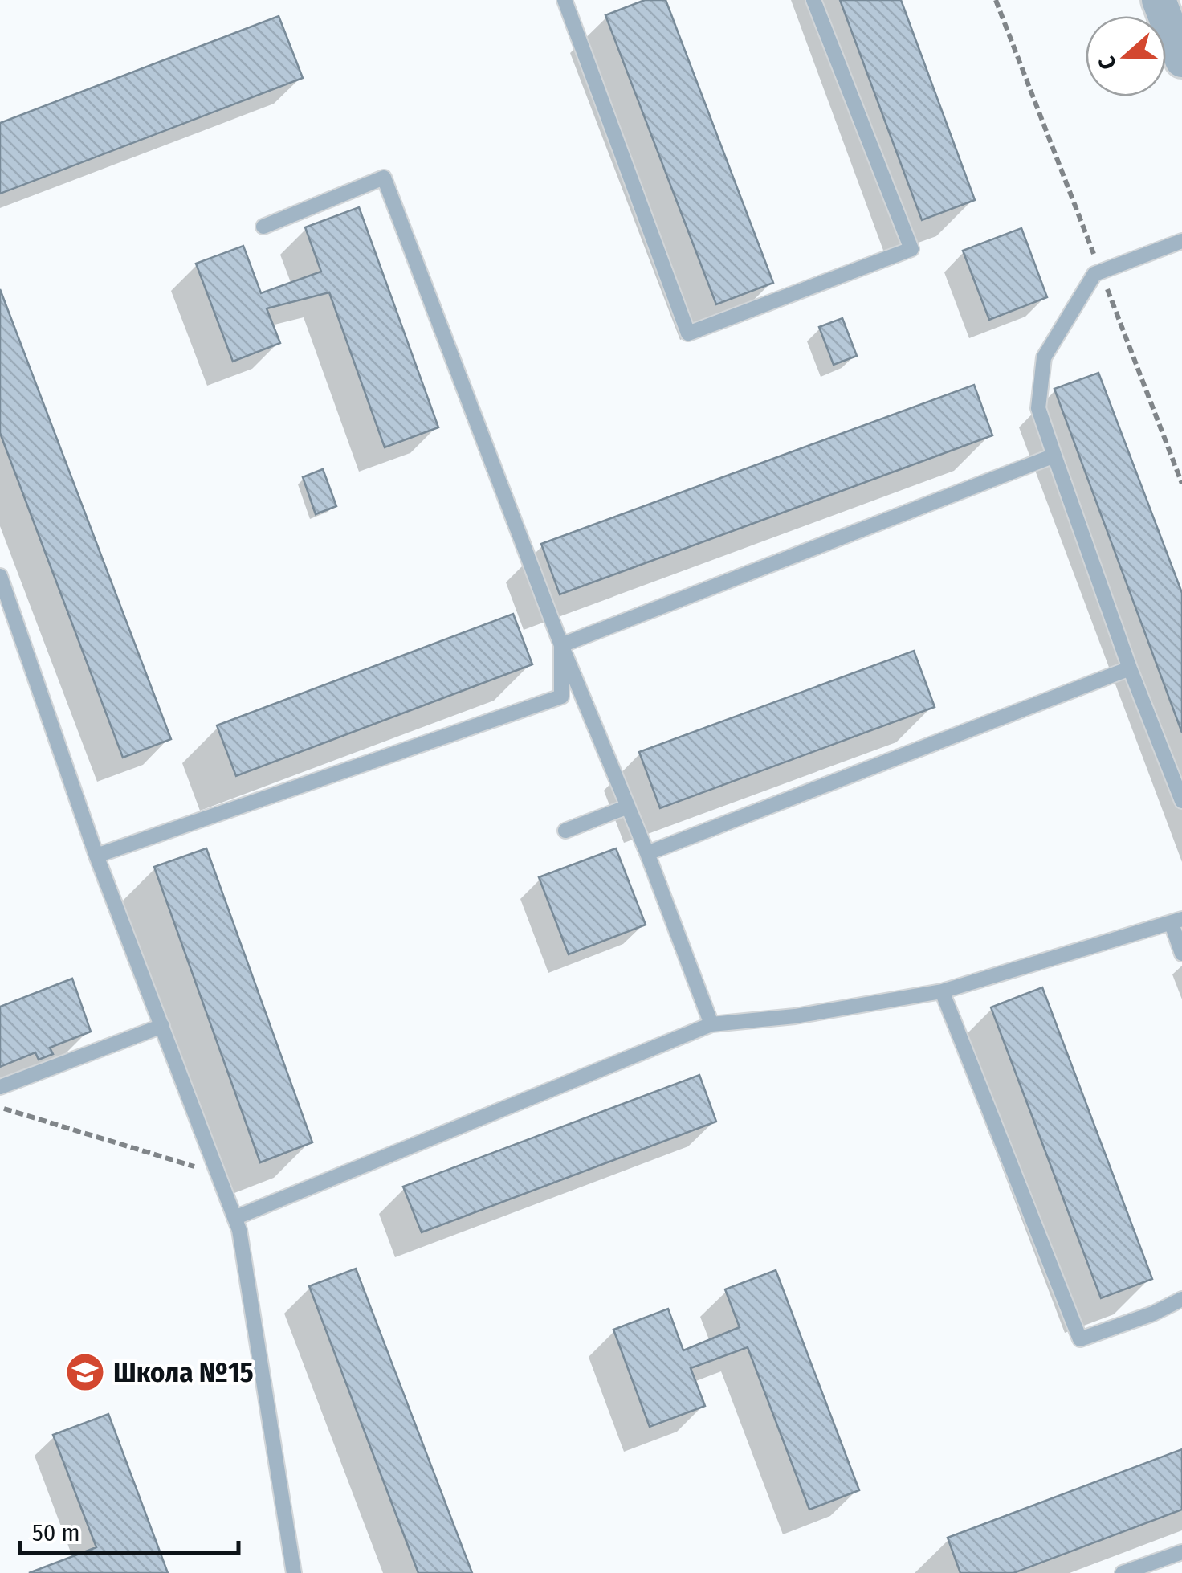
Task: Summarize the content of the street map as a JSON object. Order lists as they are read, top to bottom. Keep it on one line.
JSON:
{"places":{"school or university":["Школа №15"]},"scale_bar":"50 m","north":"left"}
